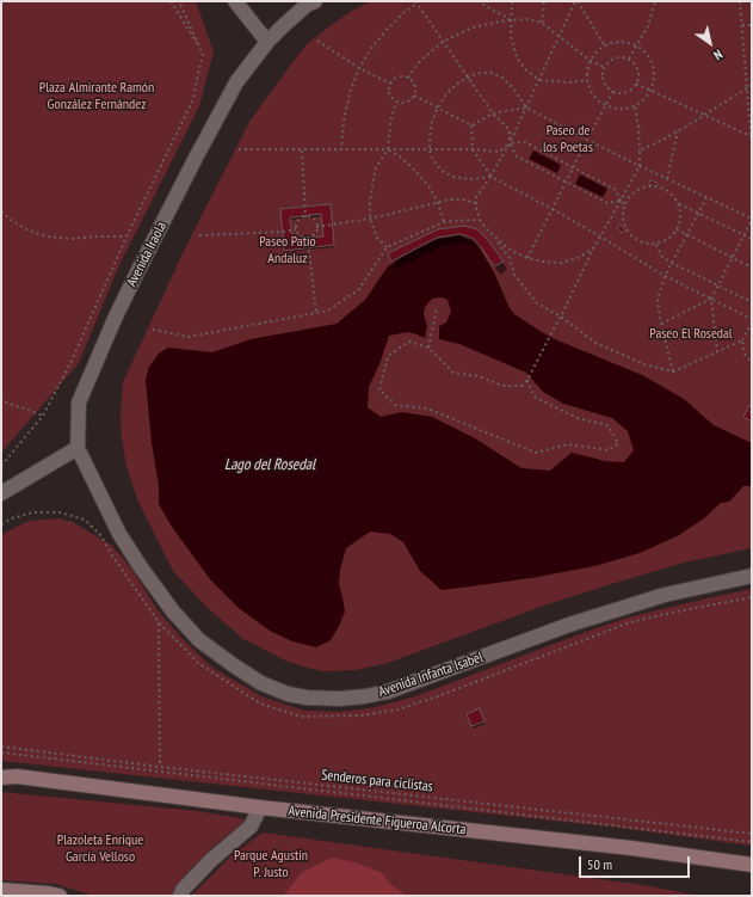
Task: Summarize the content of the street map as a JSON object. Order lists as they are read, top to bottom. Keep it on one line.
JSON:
{"streets":{"main road":["Avenida Presidente Figueroa Alcorta"],"street":["Avenida Iraola","Avenida Infanta Isabel"],"path":["Senderos para ciclistas"]},"crossings":[["Avenida Iraola","Avenida Infanta Isabel"]],"water":["Lago del Rosedal"],"parks":["Plaza Almirante Ramón González Fernández","Paseo de los Poetas","Paseo Patio Andaluz","Paseo El Rosedal","Plazoleta Enrique García Velloso","Parque Agustin P. Justo"],"scale_bar":"50 m","north":"bottom right"}
